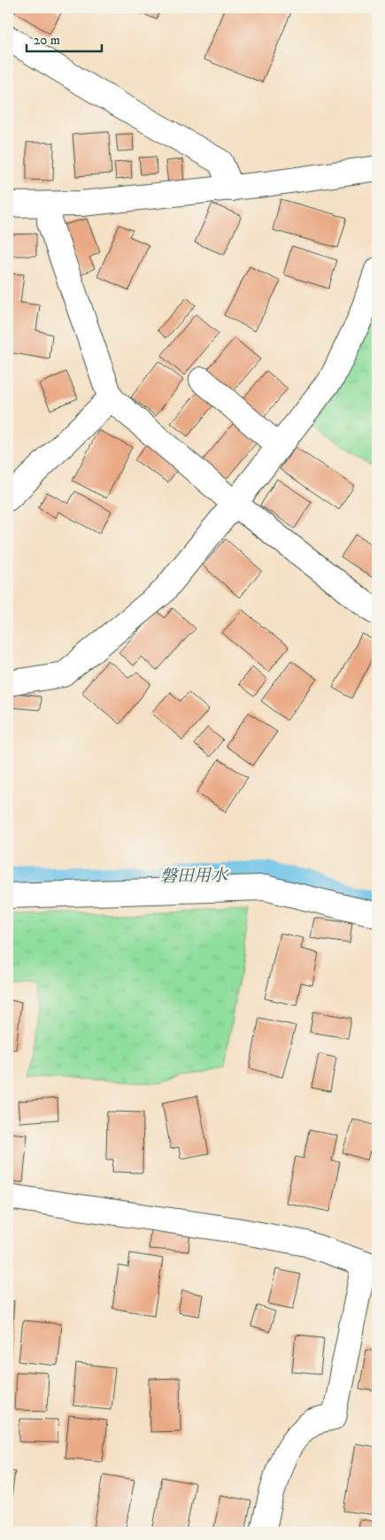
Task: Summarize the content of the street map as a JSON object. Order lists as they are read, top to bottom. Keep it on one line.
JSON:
{"water":["磐田用水"],"scale_bar":"20 m"}
